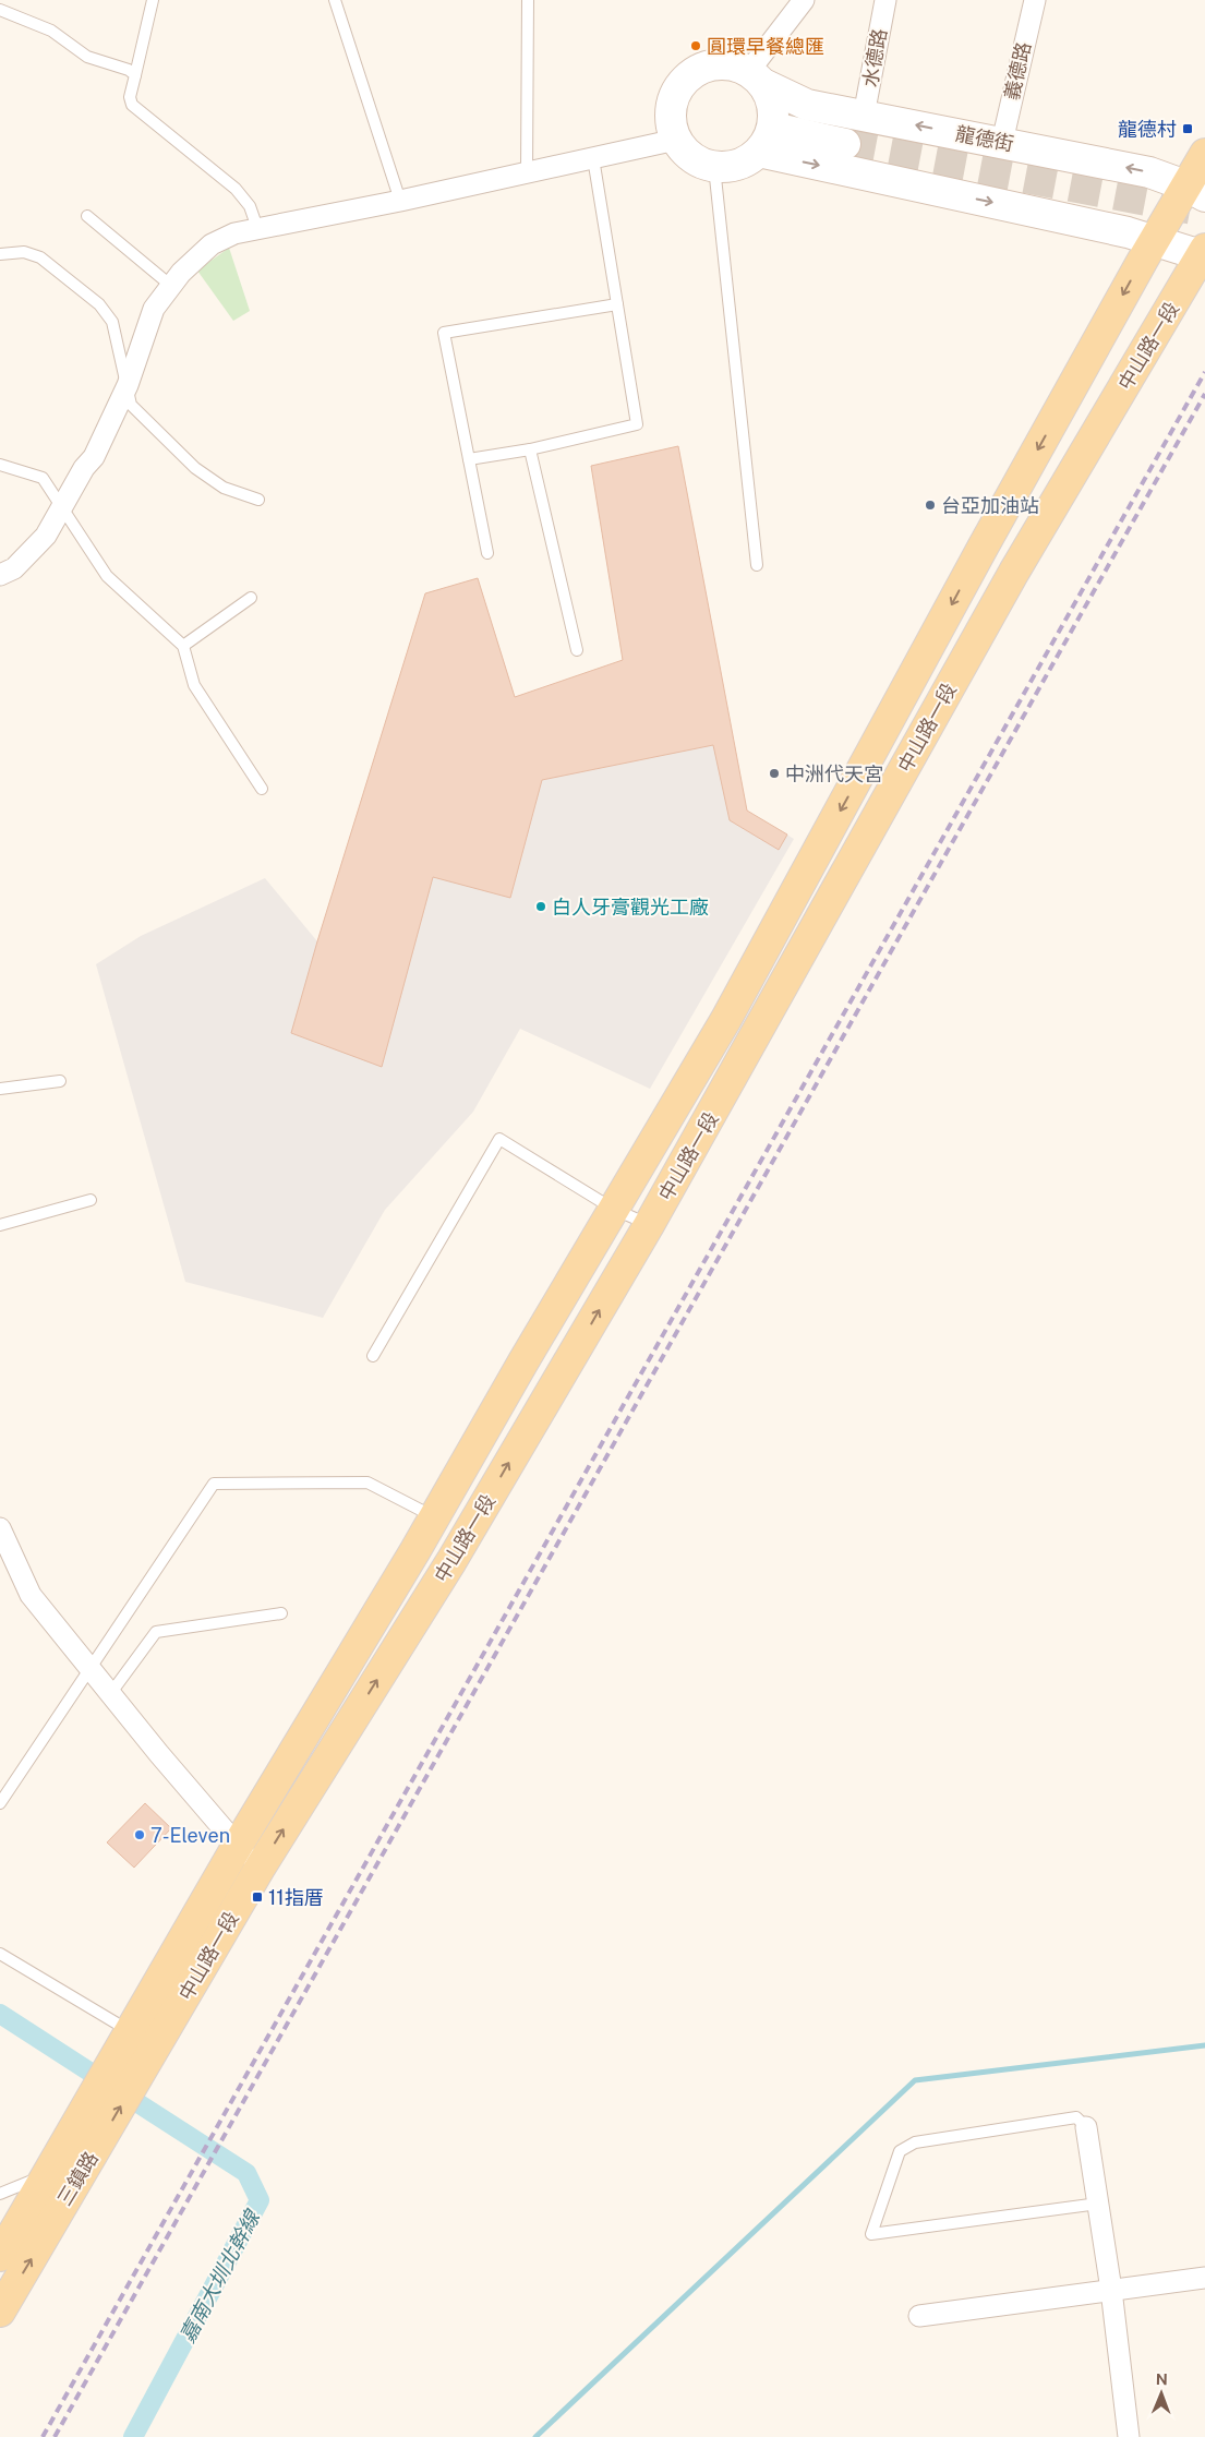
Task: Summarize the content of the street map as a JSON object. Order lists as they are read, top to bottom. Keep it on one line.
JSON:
{"streets":{"main road":["龍德街","中山路一段","三鎮路"],"street":["水德路","義德路"]},"crossings":[["水德路","龍德街"],["義德路","龍德街"],["龍德街","中山路一段"],["中山路一段","三鎮路"]],"water":["嘉南大圳北幹線"],"places":{"other":["圓環早餐總匯","台亞加油站","中洲代天宮","白人牙膏觀光工廠","7-Eleven"],"transit":["龍德村","11指厝"]},"north":"top"}
